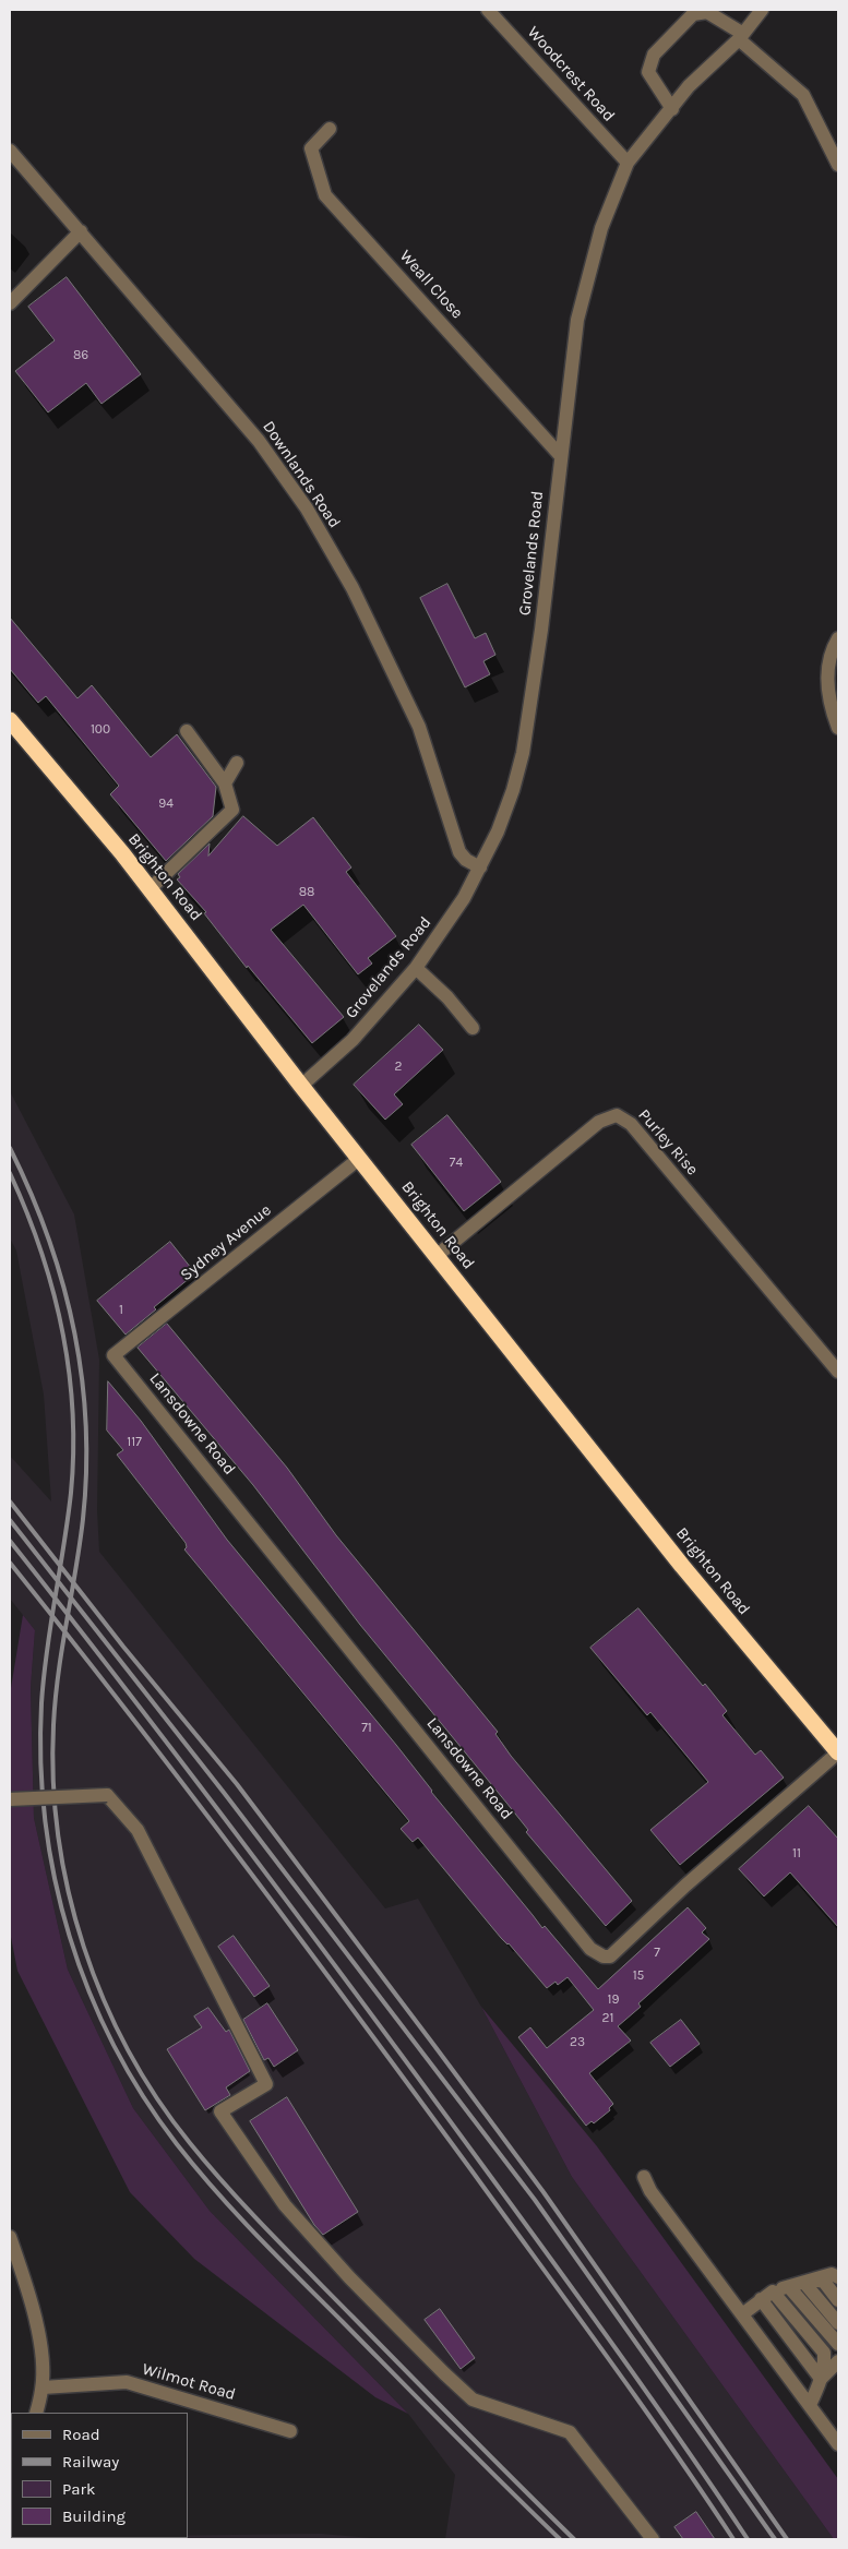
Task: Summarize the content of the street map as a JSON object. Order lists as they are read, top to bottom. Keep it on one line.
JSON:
{"streets":{"highway":["Brighton Road"],"street":["Woodcrest Road","Weall Close","Downlands Road","Grovelands Road","Purley Rise","Sydney Avenue","Lansdowne Road","Wilmot Road"]},"crossings":[["Woodcrest Road","Grovelands Road"],["Weall Close","Grovelands Road"],["Downlands Road","Grovelands Road"],["Grovelands Road","Brighton Road"],["Brighton Road","Purley Rise"],["Brighton Road","Sydney Avenue"],["Brighton Road","Lansdowne Road"],["Sydney Avenue","Lansdowne Road"]],"house_numbers":["86","100","94","88","2","74","1","117","71","11","7","15","19","21","23"],"legend":["Road","Railway","Park","Building"]}
